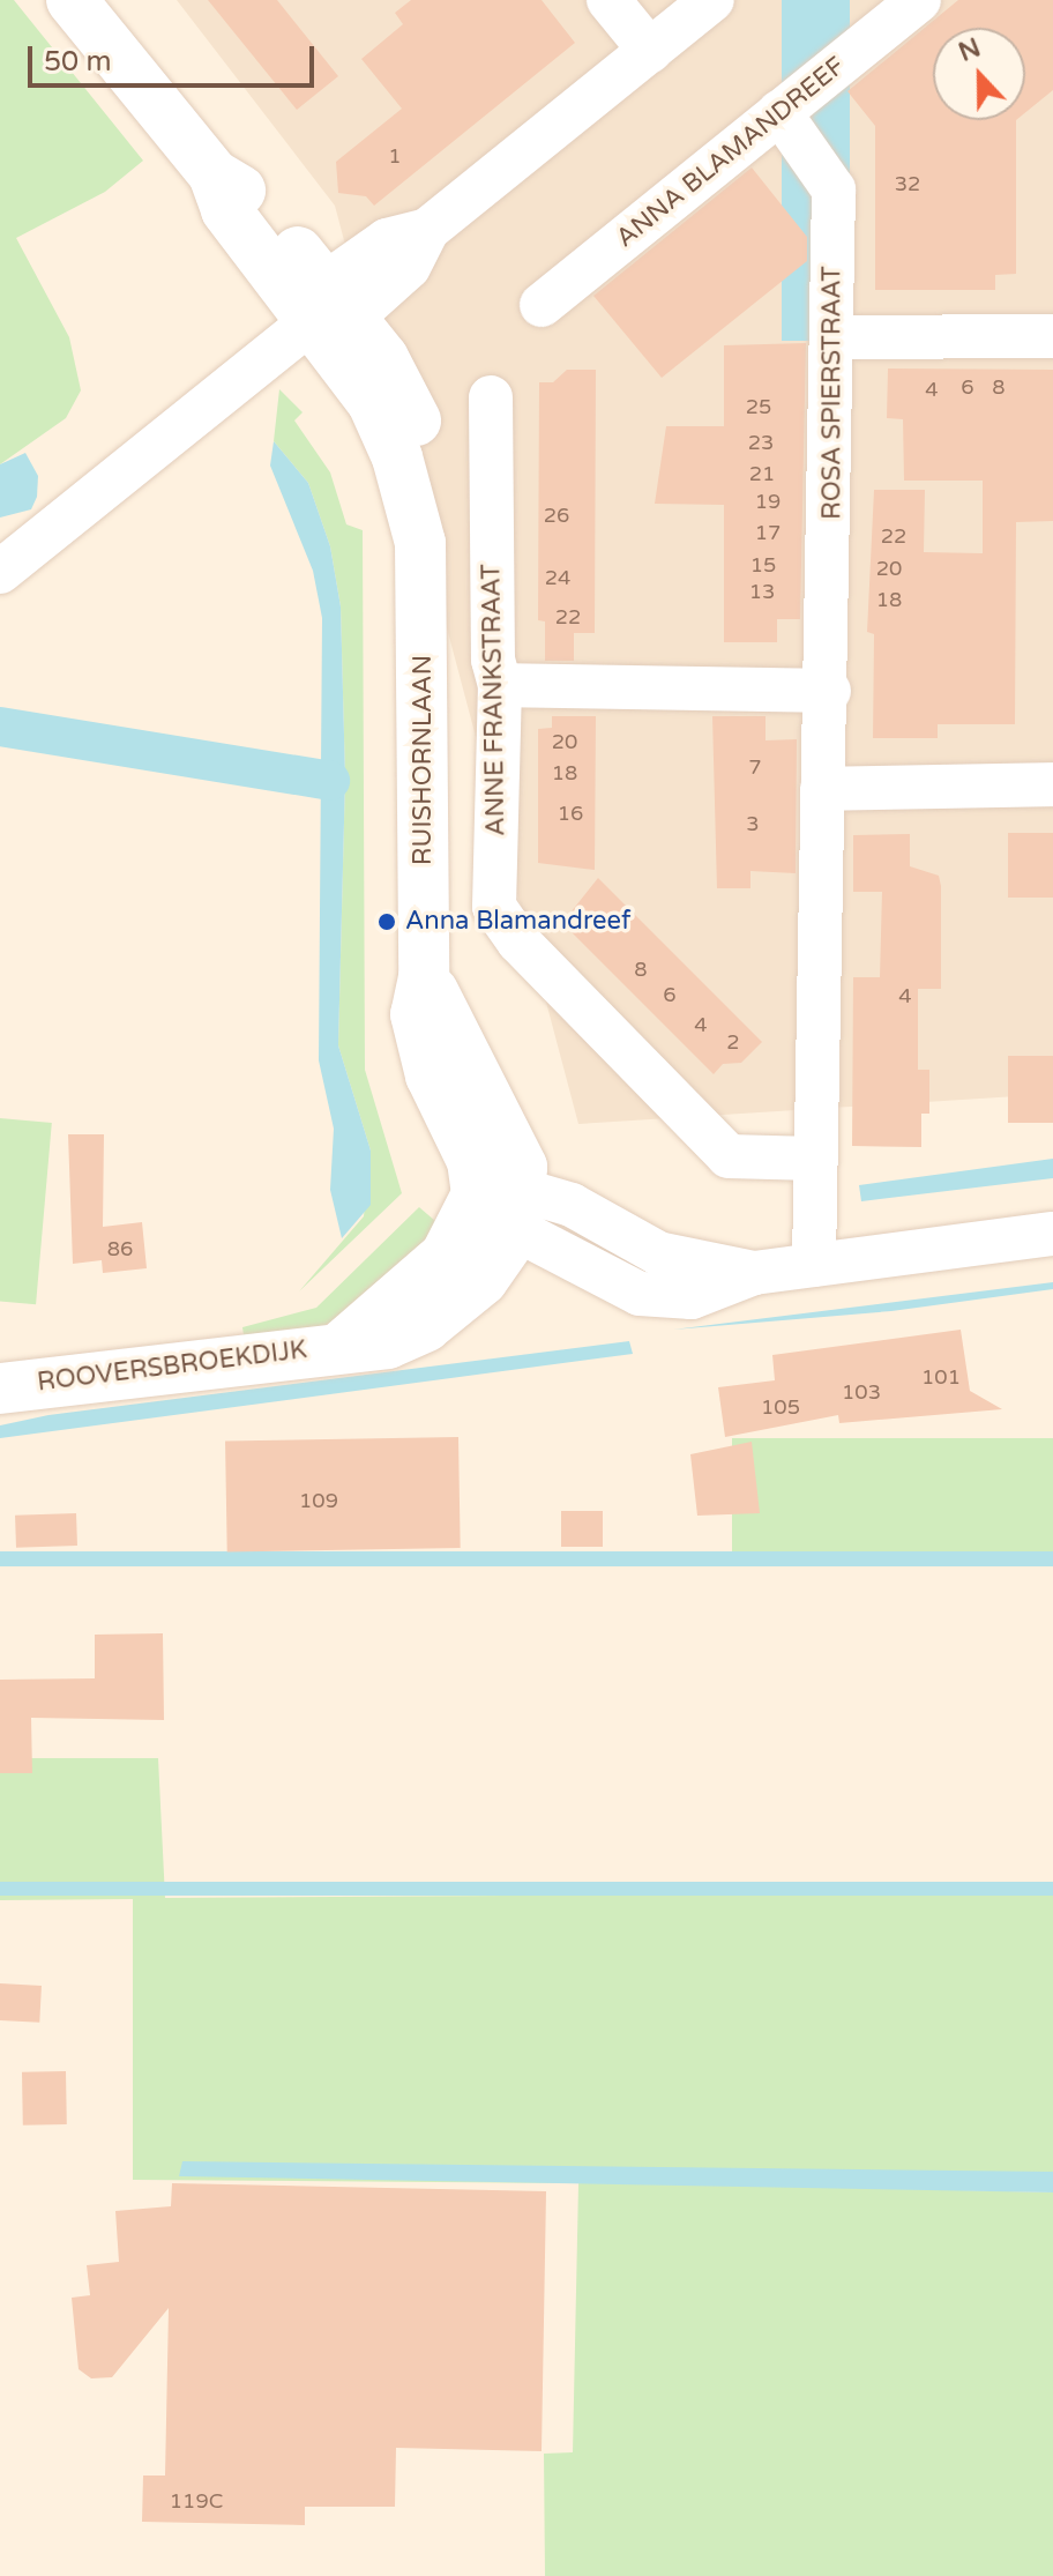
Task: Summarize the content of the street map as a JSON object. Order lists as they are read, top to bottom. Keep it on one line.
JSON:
{"streets":{"main road":["RUISHORNLAAN","ROOVERSBROEKDIJK"],"street":["ANNA BLAMANDREEF","ROSA SPIERSTRAAT","ANNE FRANKSTRAAT"]},"crossings":[["ANNA BLAMANDREEF","ROSA SPIERSTRAAT"],["ROSA SPIERSTRAAT","ANNE FRANKSTRAAT"],["RUISHORNLAAN","ROOVERSBROEKDIJK"]],"places":["Anna Blamandreef"],"house_numbers":["1","32","6","8","4","25","23","21","19","26","17","22","15","20","24","13","18","22","20","7","18","16","3","8","6","4","4","2","86","101","103","105","109","119C"],"scale_bar":"50 m","north":"top"}
